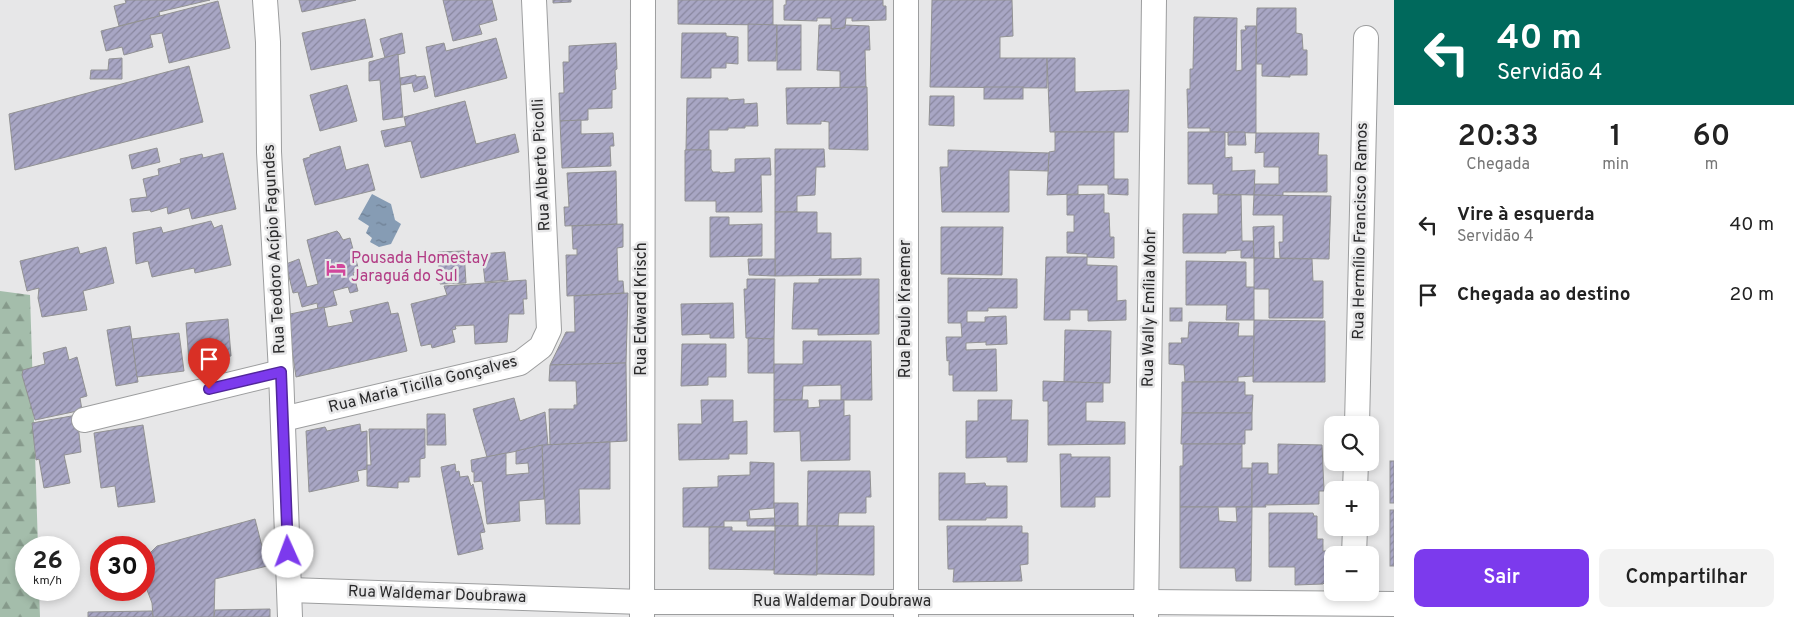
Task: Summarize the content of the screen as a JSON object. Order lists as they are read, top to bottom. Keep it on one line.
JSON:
{"streets":{"street":["Rua Alberto Picolli","Rua Hermílio Francisco Ramos","Rua Teodoro Acípio Fagundes","Rua Wally Emília Mohr","Rua Edward Krisch","Rua Paulo Kraemer","Rua Maria Ticilla Gonçalves","Rua Waldemar Doubrawa"]},"crossings":[["Rua Alberto Picolli","Rua Maria Ticilla Gonçalves"],["Rua Teodoro Acípio Fagundes","Rua Maria Ticilla Gonçalves"],["Rua Teodoro Acípio Fagundes","Rua Waldemar Doubrawa"],["Rua Wally Emília Mohr","Rua Waldemar Doubrawa"],["Rua Edward Krisch","Rua Waldemar Doubrawa"],["Rua Paulo Kraemer","Rua Waldemar Doubrawa"]],"places":{"hotel":["Pousada Homestay Jaraguá do Sul"]},"page":{"turn":["40 m","Servidão 4"],"eta":["20:33","Chegada","1","min","60","m"],"list":[{"name":"Vire à esquerda","note":"Servidão 4","value":"40 m"},{"name":"Chegada ao destino","value":"20 m"}],"map_buttons":["+","−"],"speed":"26 km/h","limit":"30","buttons":["Sair","Compartilhar"]}}
